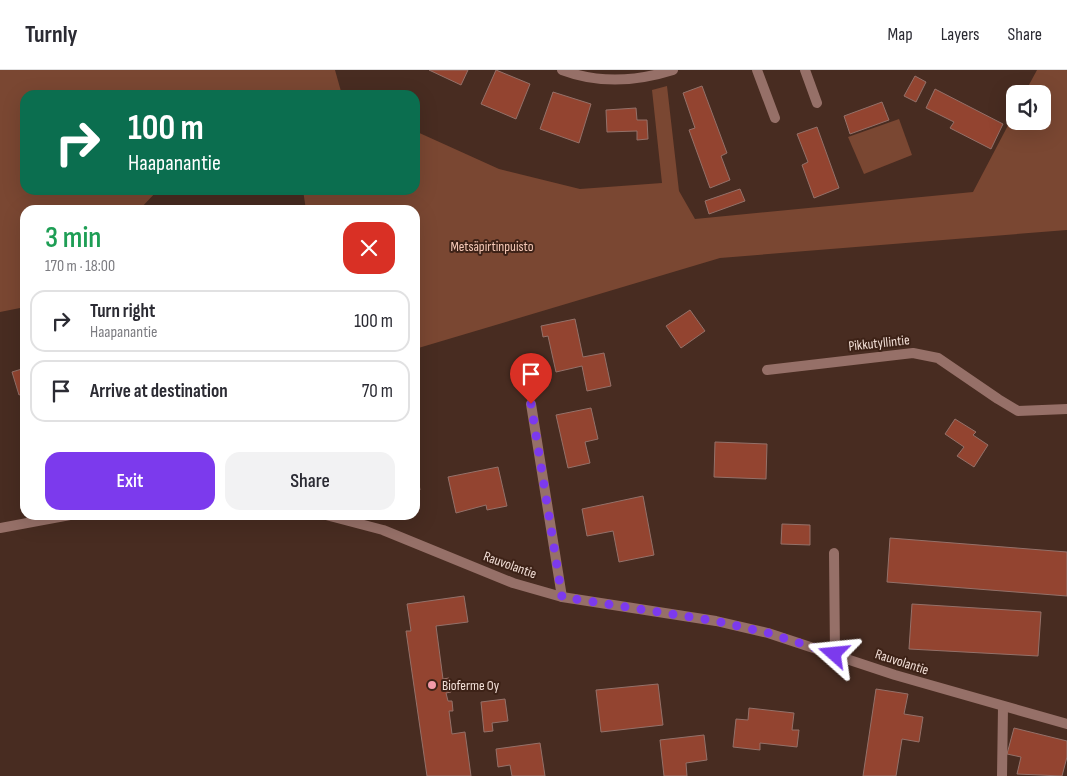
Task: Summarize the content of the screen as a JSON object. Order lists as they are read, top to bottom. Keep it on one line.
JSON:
{"streets":{"street":["Pikkutyllintie","Rauvolantie"]},"parks":["Metsäpirtinpuisto"],"places":["Bioferme Oy"],"page":{"header":"Turnly","nav":["Map","Layers","Share"],"turn":["100 m","Haapanantie"],"heading":["3 min","170 m · 18:00"],"list":[{"name":"Turn right","note":"Haapanantie","value":"100 m"},{"name":"Arrive at destination","value":"70 m"}],"buttons":["Exit","Share"]}}
